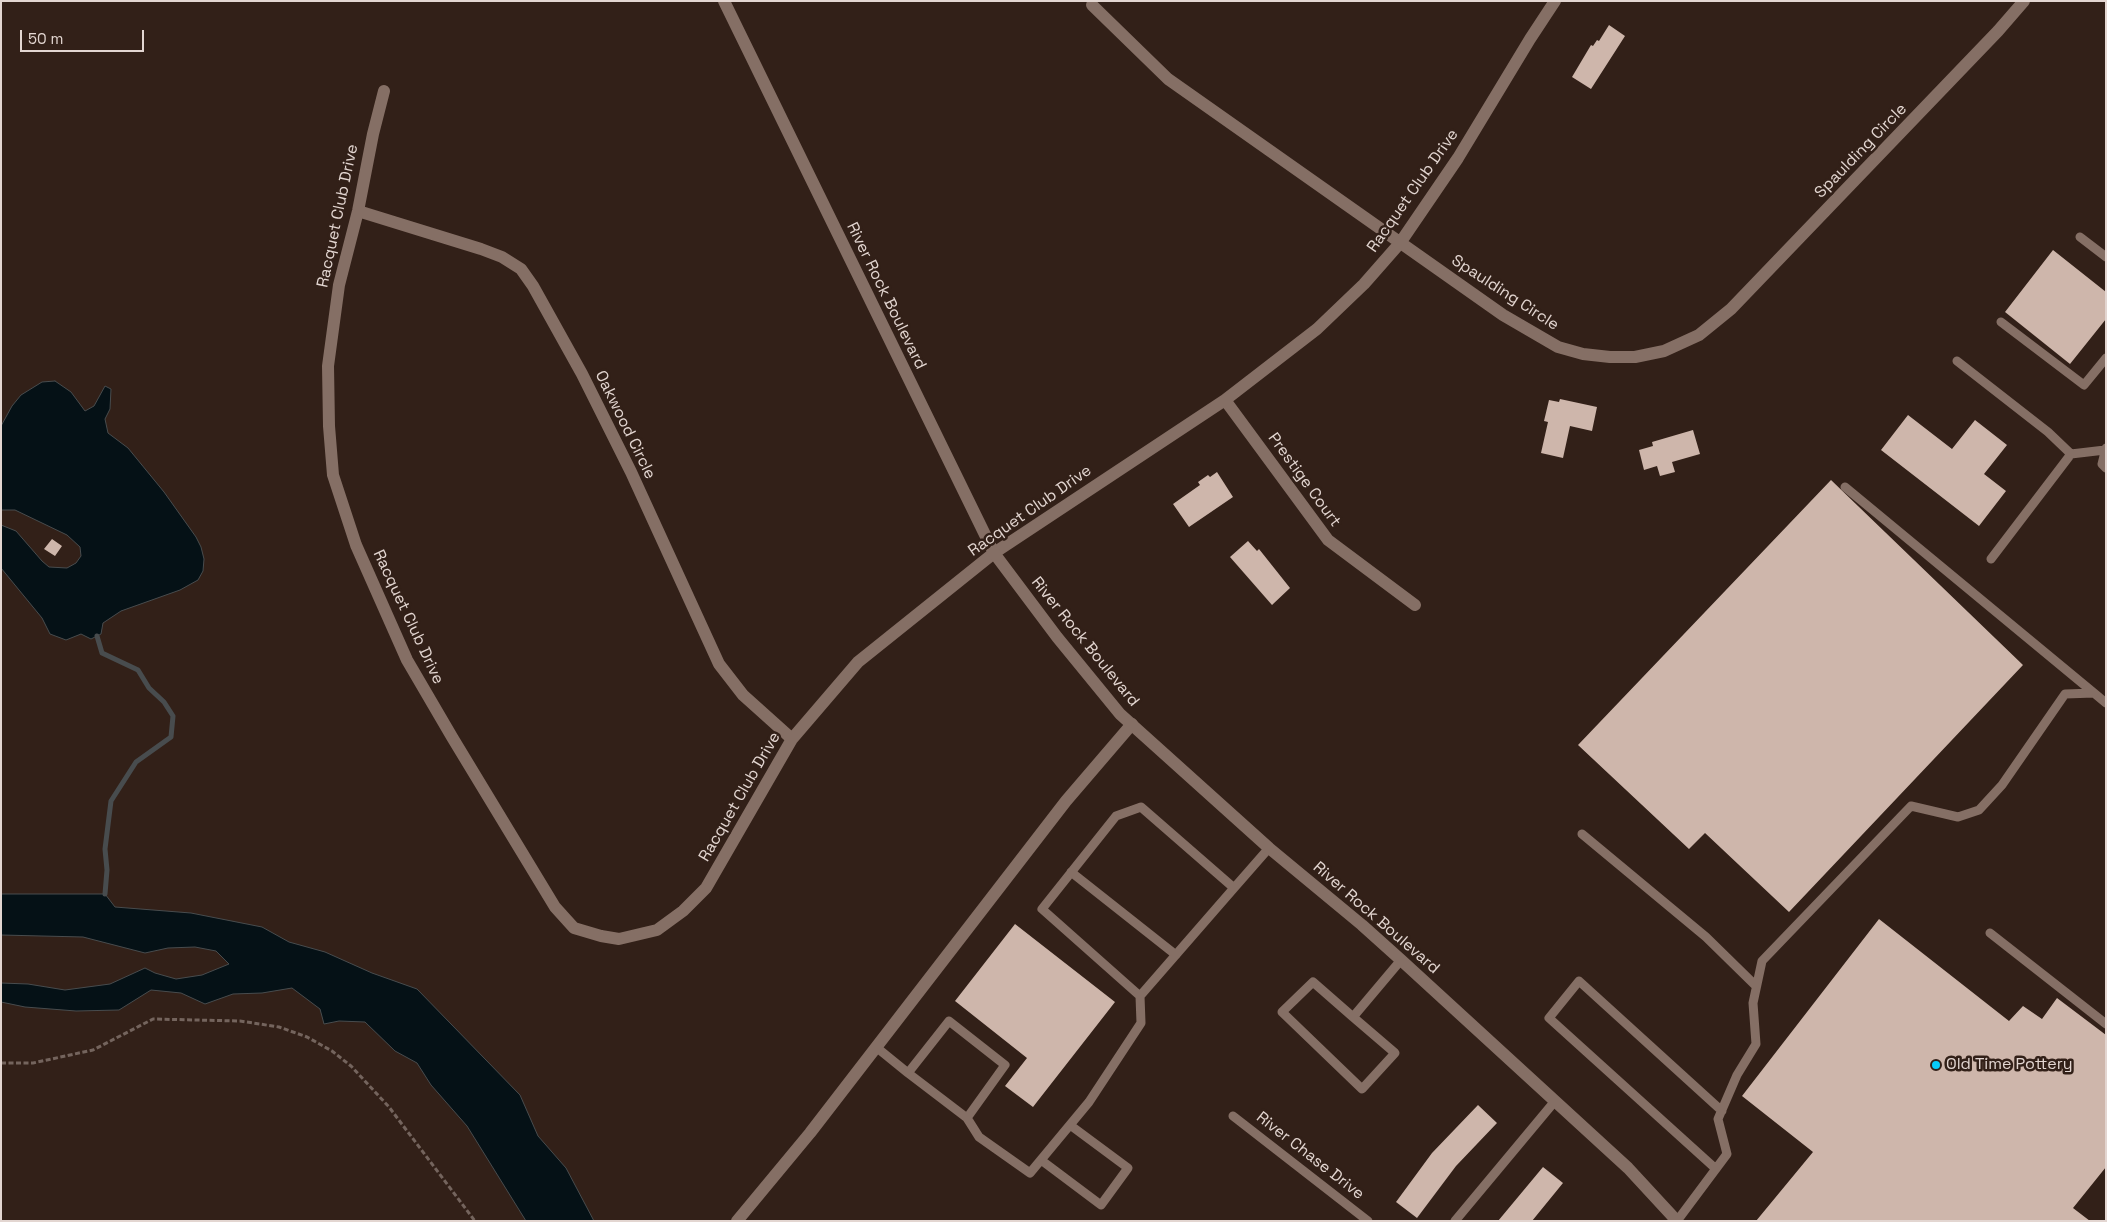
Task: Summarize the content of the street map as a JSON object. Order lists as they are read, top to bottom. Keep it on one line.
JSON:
{"streets":{"street":["Spaulding Circle","Racquet Club Drive","River Rock Boulevard","Oakwood Circle","Prestige Court"],"lane":["River Chase Drive"]},"crossings":[["Spaulding Circle","Racquet Club Drive"],["Racquet Club Drive","River Rock Boulevard"],["Racquet Club Drive","Oakwood Circle"],["Racquet Club Drive","Prestige Court"]],"places":["Old Time Pottery"],"scale_bar":"50 m"}
